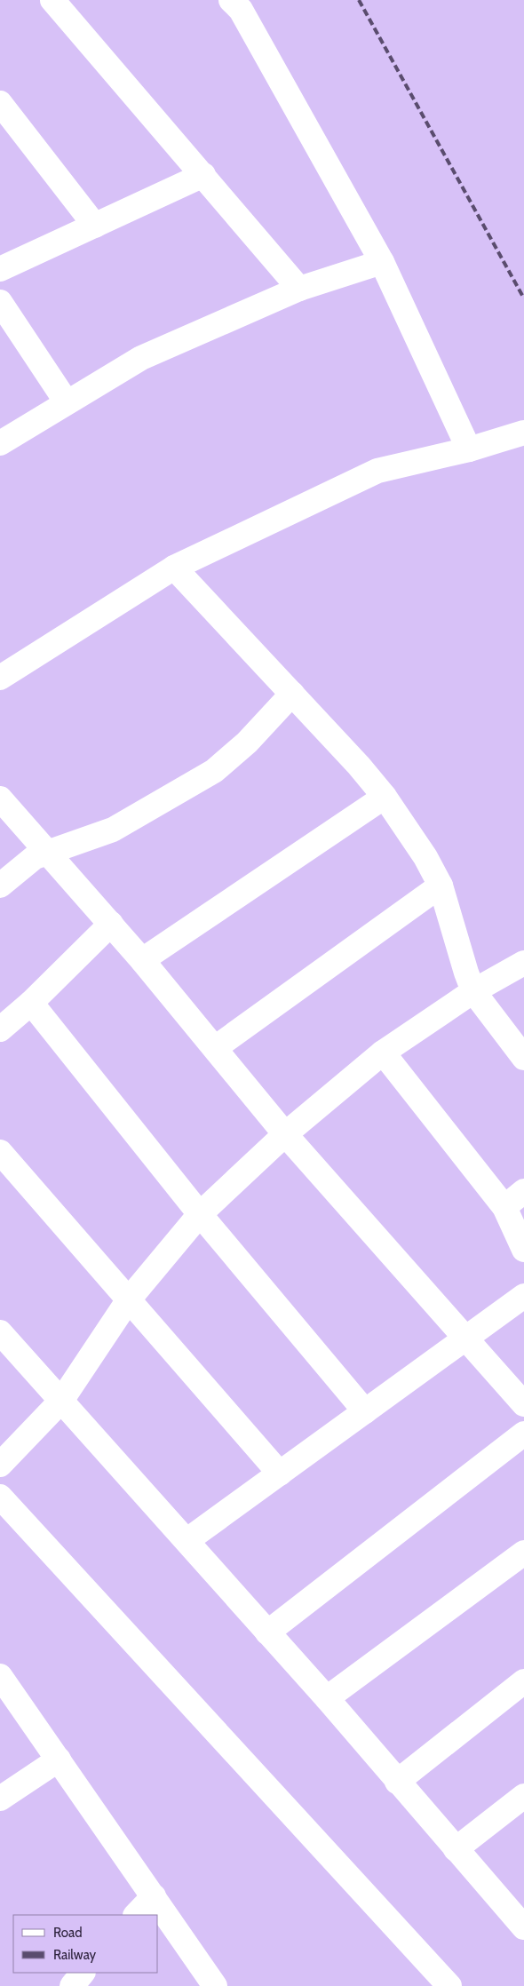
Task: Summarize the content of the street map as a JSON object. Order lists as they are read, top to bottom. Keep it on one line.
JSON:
{"legend":["Road","Railway"]}
